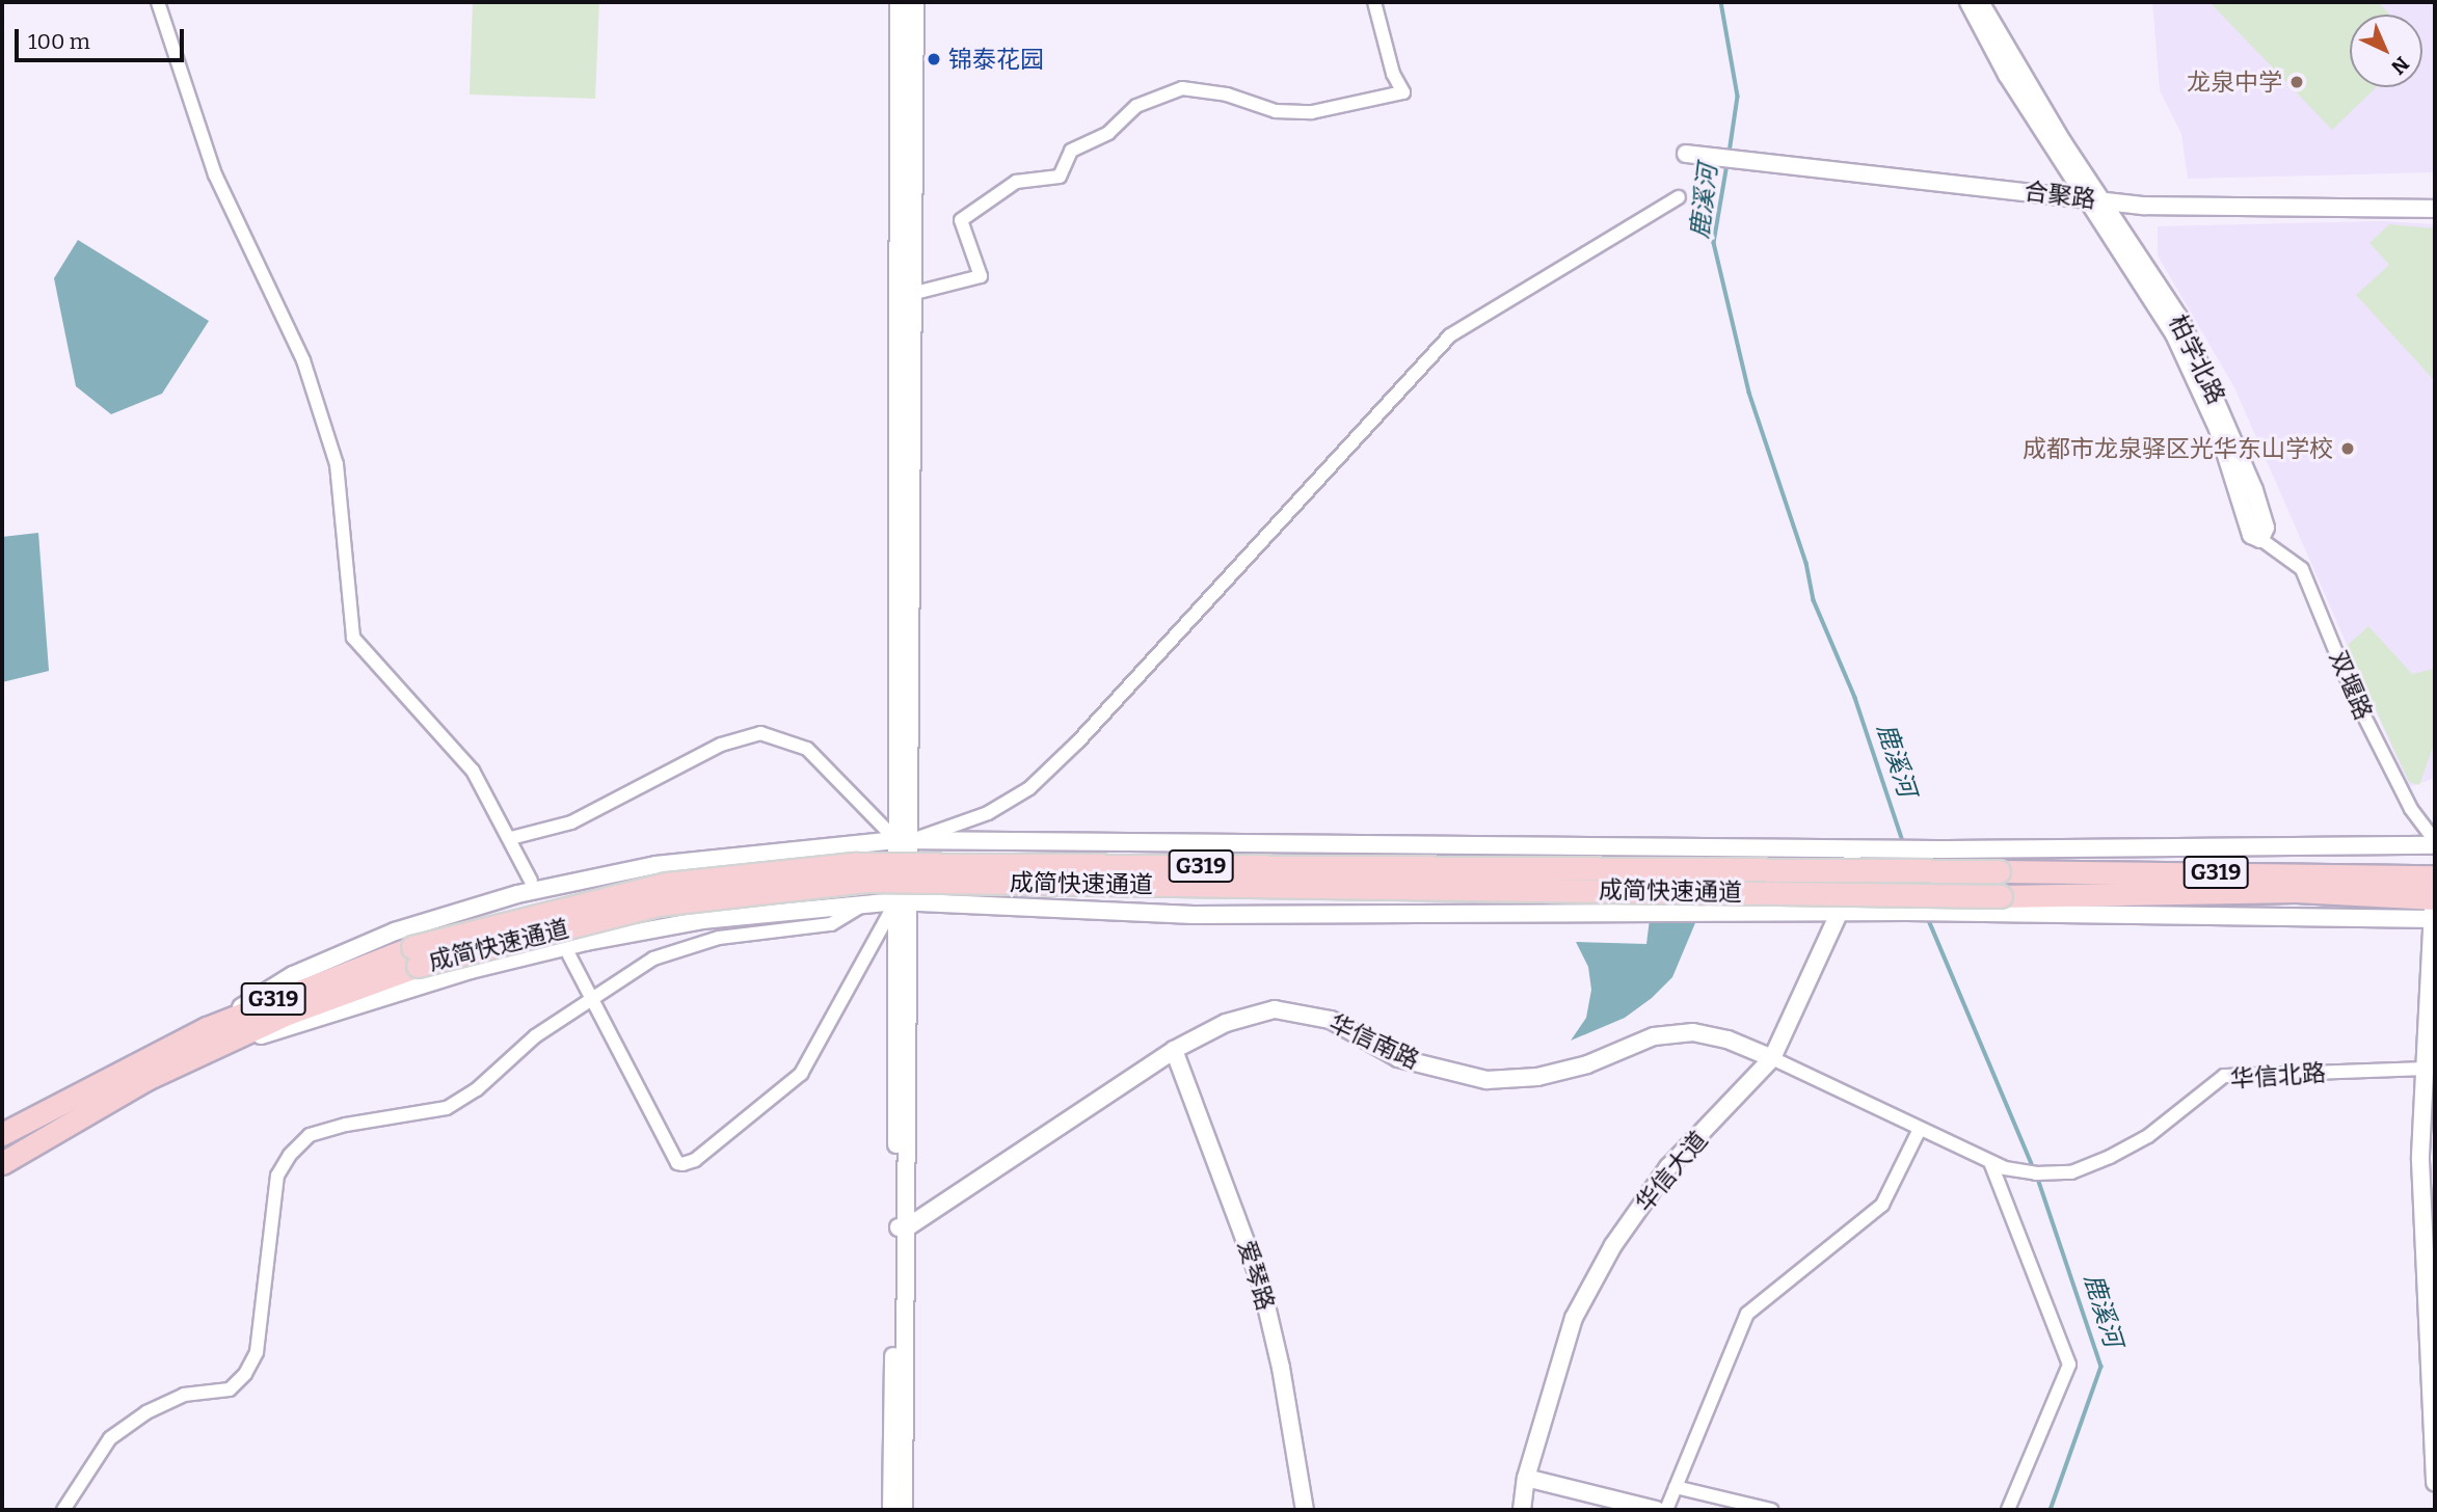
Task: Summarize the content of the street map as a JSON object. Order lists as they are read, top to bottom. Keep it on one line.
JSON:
{"streets":{"highway":["G319","成简快速通道"],"street":["合聚路","柏学北路","双堰路","华信南路","华信北路","华信大道","爱琴路"]},"crossings":[["合聚路","柏学北路"],["柏学北路","双堰路"],["华信南路","华信大道"],["华信南路","爱琴路"]],"water":["鹿溪河"],"places":["锦泰花园","龙泉中学","成都市龙泉驿区光华东山学校"],"scale_bar":"100 m","north":"bottom right"}
